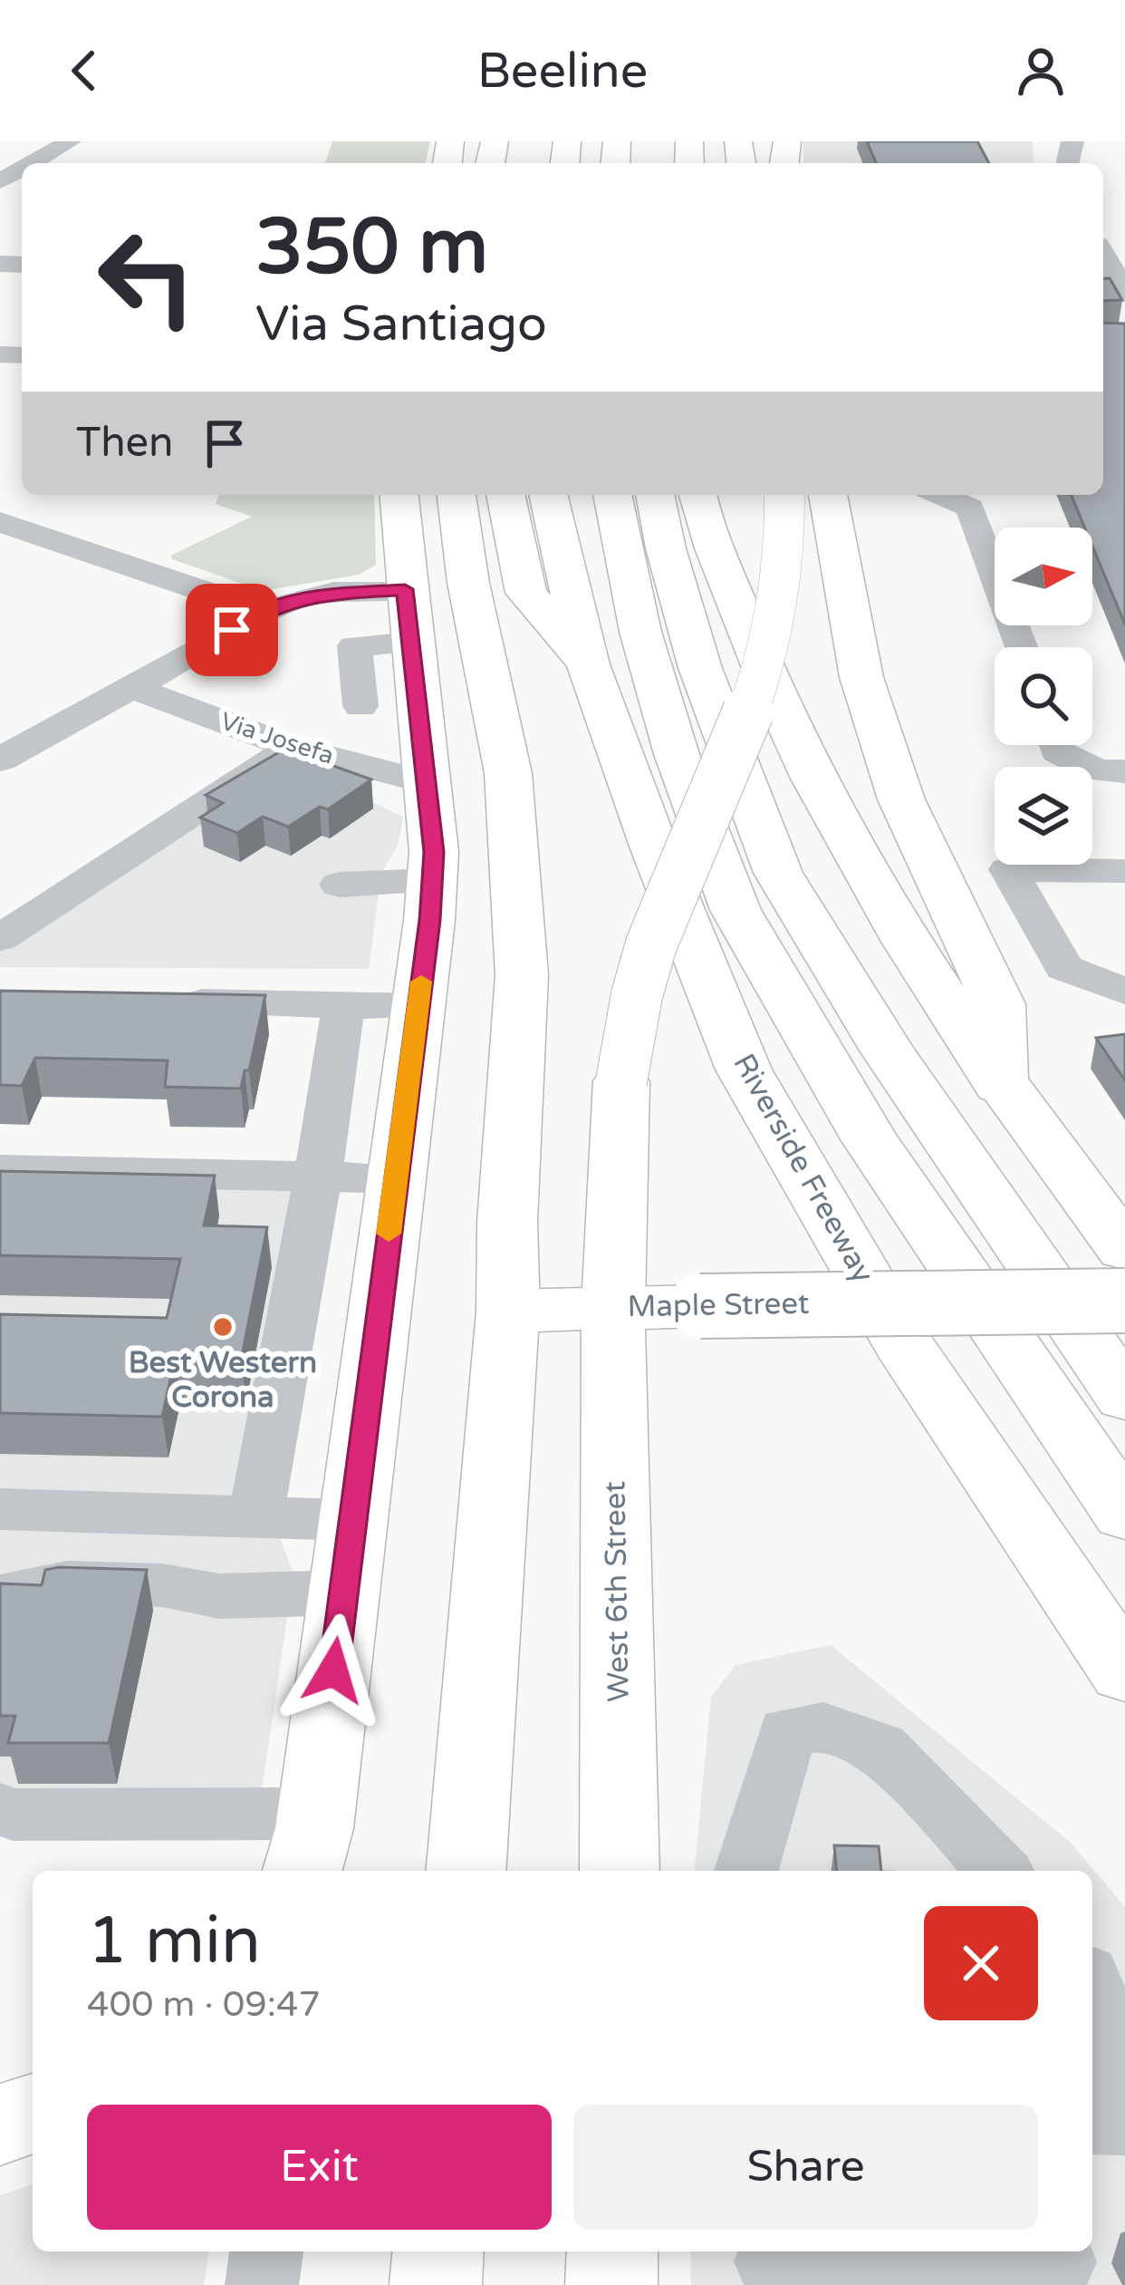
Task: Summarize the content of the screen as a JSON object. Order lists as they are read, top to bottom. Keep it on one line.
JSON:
{"streets":{"main road":["Riverside Freeway","Maple Street","West 6th Street"],"street":["Via Josefa"]},"crossings":[["Maple Street","West 6th Street"]],"places":["Best Western Corona"],"north":"right","page":{"header":"Beeline","turn":["350 m","Via Santiago"],"then":"Then","heading":["1 min","400 m · 09:47"],"buttons":["Exit","Share"]}}
